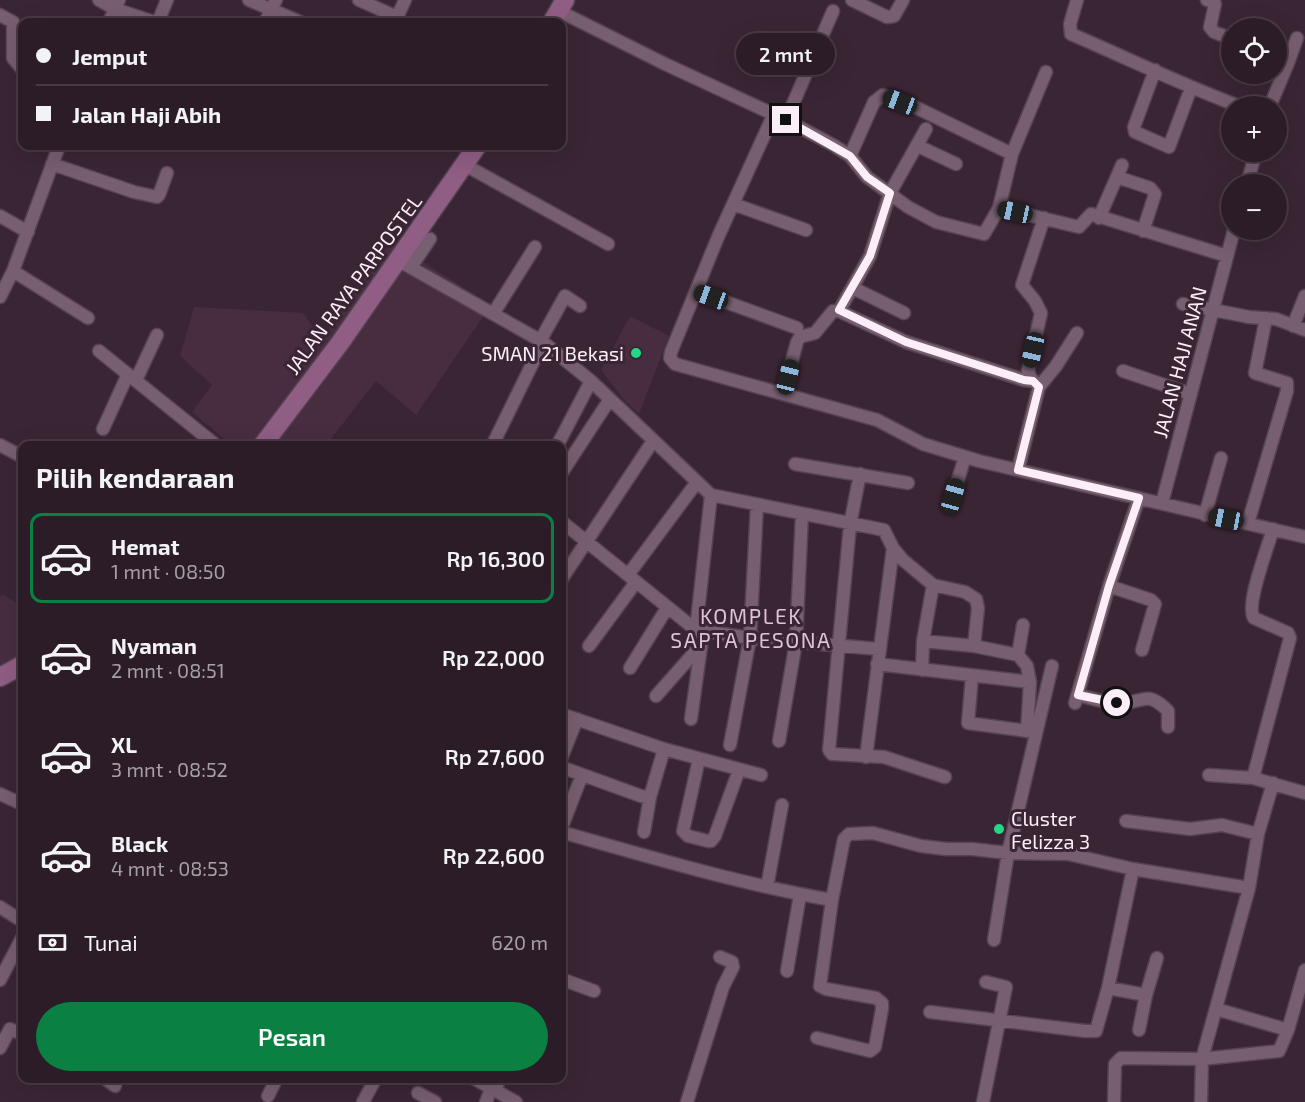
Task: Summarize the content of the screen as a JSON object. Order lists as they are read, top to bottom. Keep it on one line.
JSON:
{"streets":{"main road":["JALAN RAYA PARPOSTEL"],"street":["JALAN HAJI ANAN"]},"districts":["KOMPLEK SAPTA PESONA"],"places":["SMAN 21 Bekasi","Cluster Felizza 3"],"page":{"map_buttons":["+","−"],"banner":["Jemput","Jalan Haji Abih"],"bubble":"2 mnt","heading":"Pilih kendaraan","list":[{"name":"Hemat","note":"1 mnt · 08:50","value":"Rp 16,300"},{"name":"Nyaman","note":"2 mnt · 08:51","value":"Rp 22,000"},{"name":"XL","note":"3 mnt · 08:52","value":"Rp 27,600"},{"name":"Black","note":"4 mnt · 08:53","value":"Rp 22,600"}],"pay":["Tunai","620 m"],"buttons":"Pesan"}}
